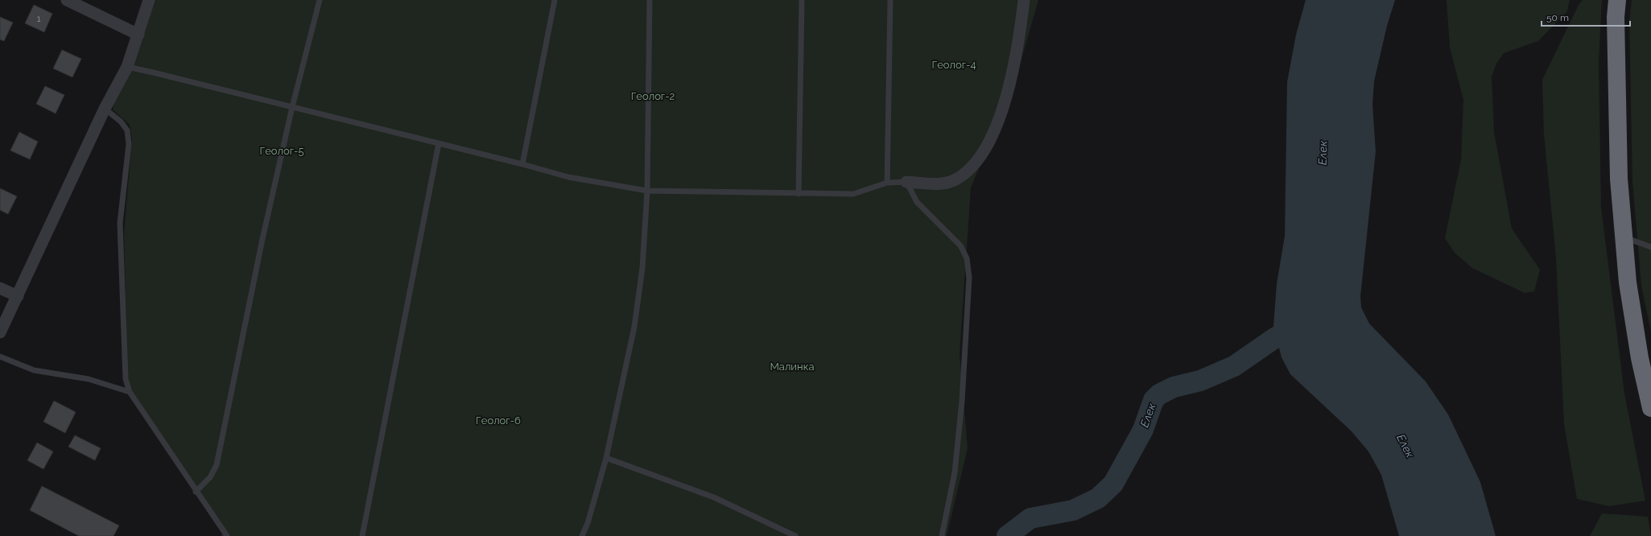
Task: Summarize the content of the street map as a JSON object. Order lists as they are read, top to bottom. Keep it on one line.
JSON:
{"water":["Елек"],"parks":["Геолог-4","Геолог-2","Геолог-5","Малинка","Геолог-6"],"house_numbers":["1"],"scale_bar":"50 m"}
